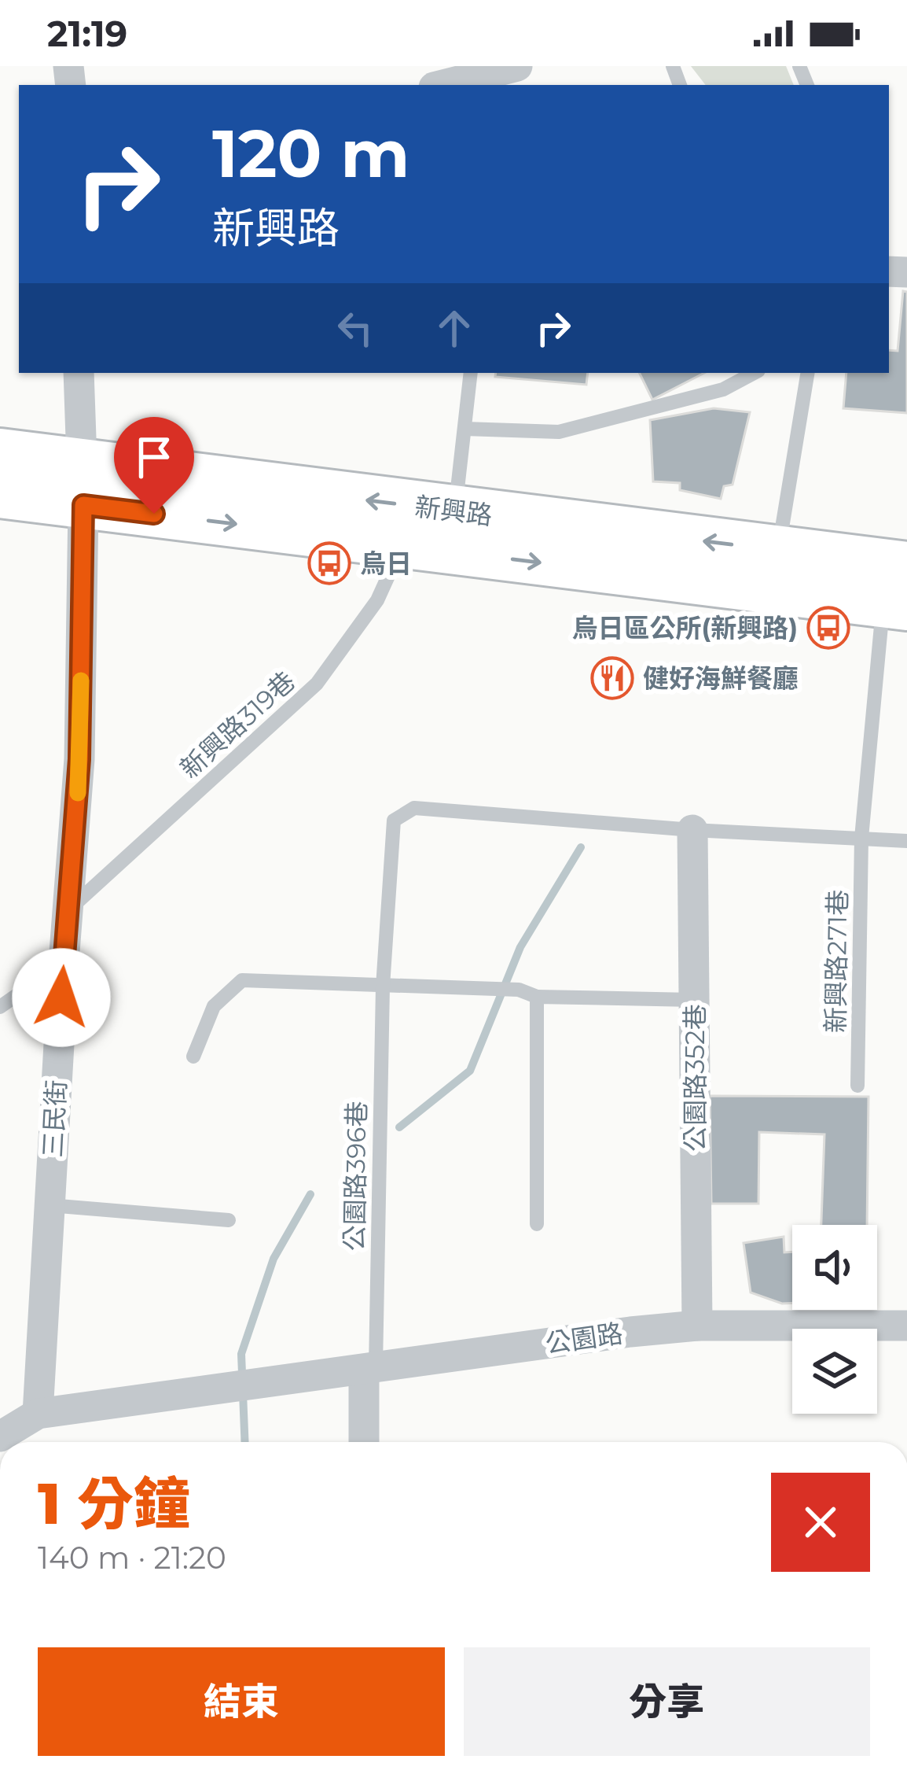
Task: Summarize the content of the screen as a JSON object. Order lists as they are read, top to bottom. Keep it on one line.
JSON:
{"streets":{"main road":["新興路"],"street":["公園路352巷","三民街","公園路"],"lane":["新興路319巷","新興路271巷","公園路396巷"]},"crossings":[["新興路","新興路319巷"],["新興路","新興路271巷"],["新興路","三民街"],["新興路319巷","三民街"],["公園路352巷","公園路396巷"],["公園路352巷","公園路"],["三民街","公園路"],["公園路396巷","公園路"]],"places":{"bus stop":["烏日","烏日區公所(新興路)"],"restaurant":["健好海鮮餐廳"]},"page":{"status":"21:19","turn":["120 m","新興路"],"heading":["1 分鐘","140 m · 21:20"],"buttons":["結束","分享"]}}
